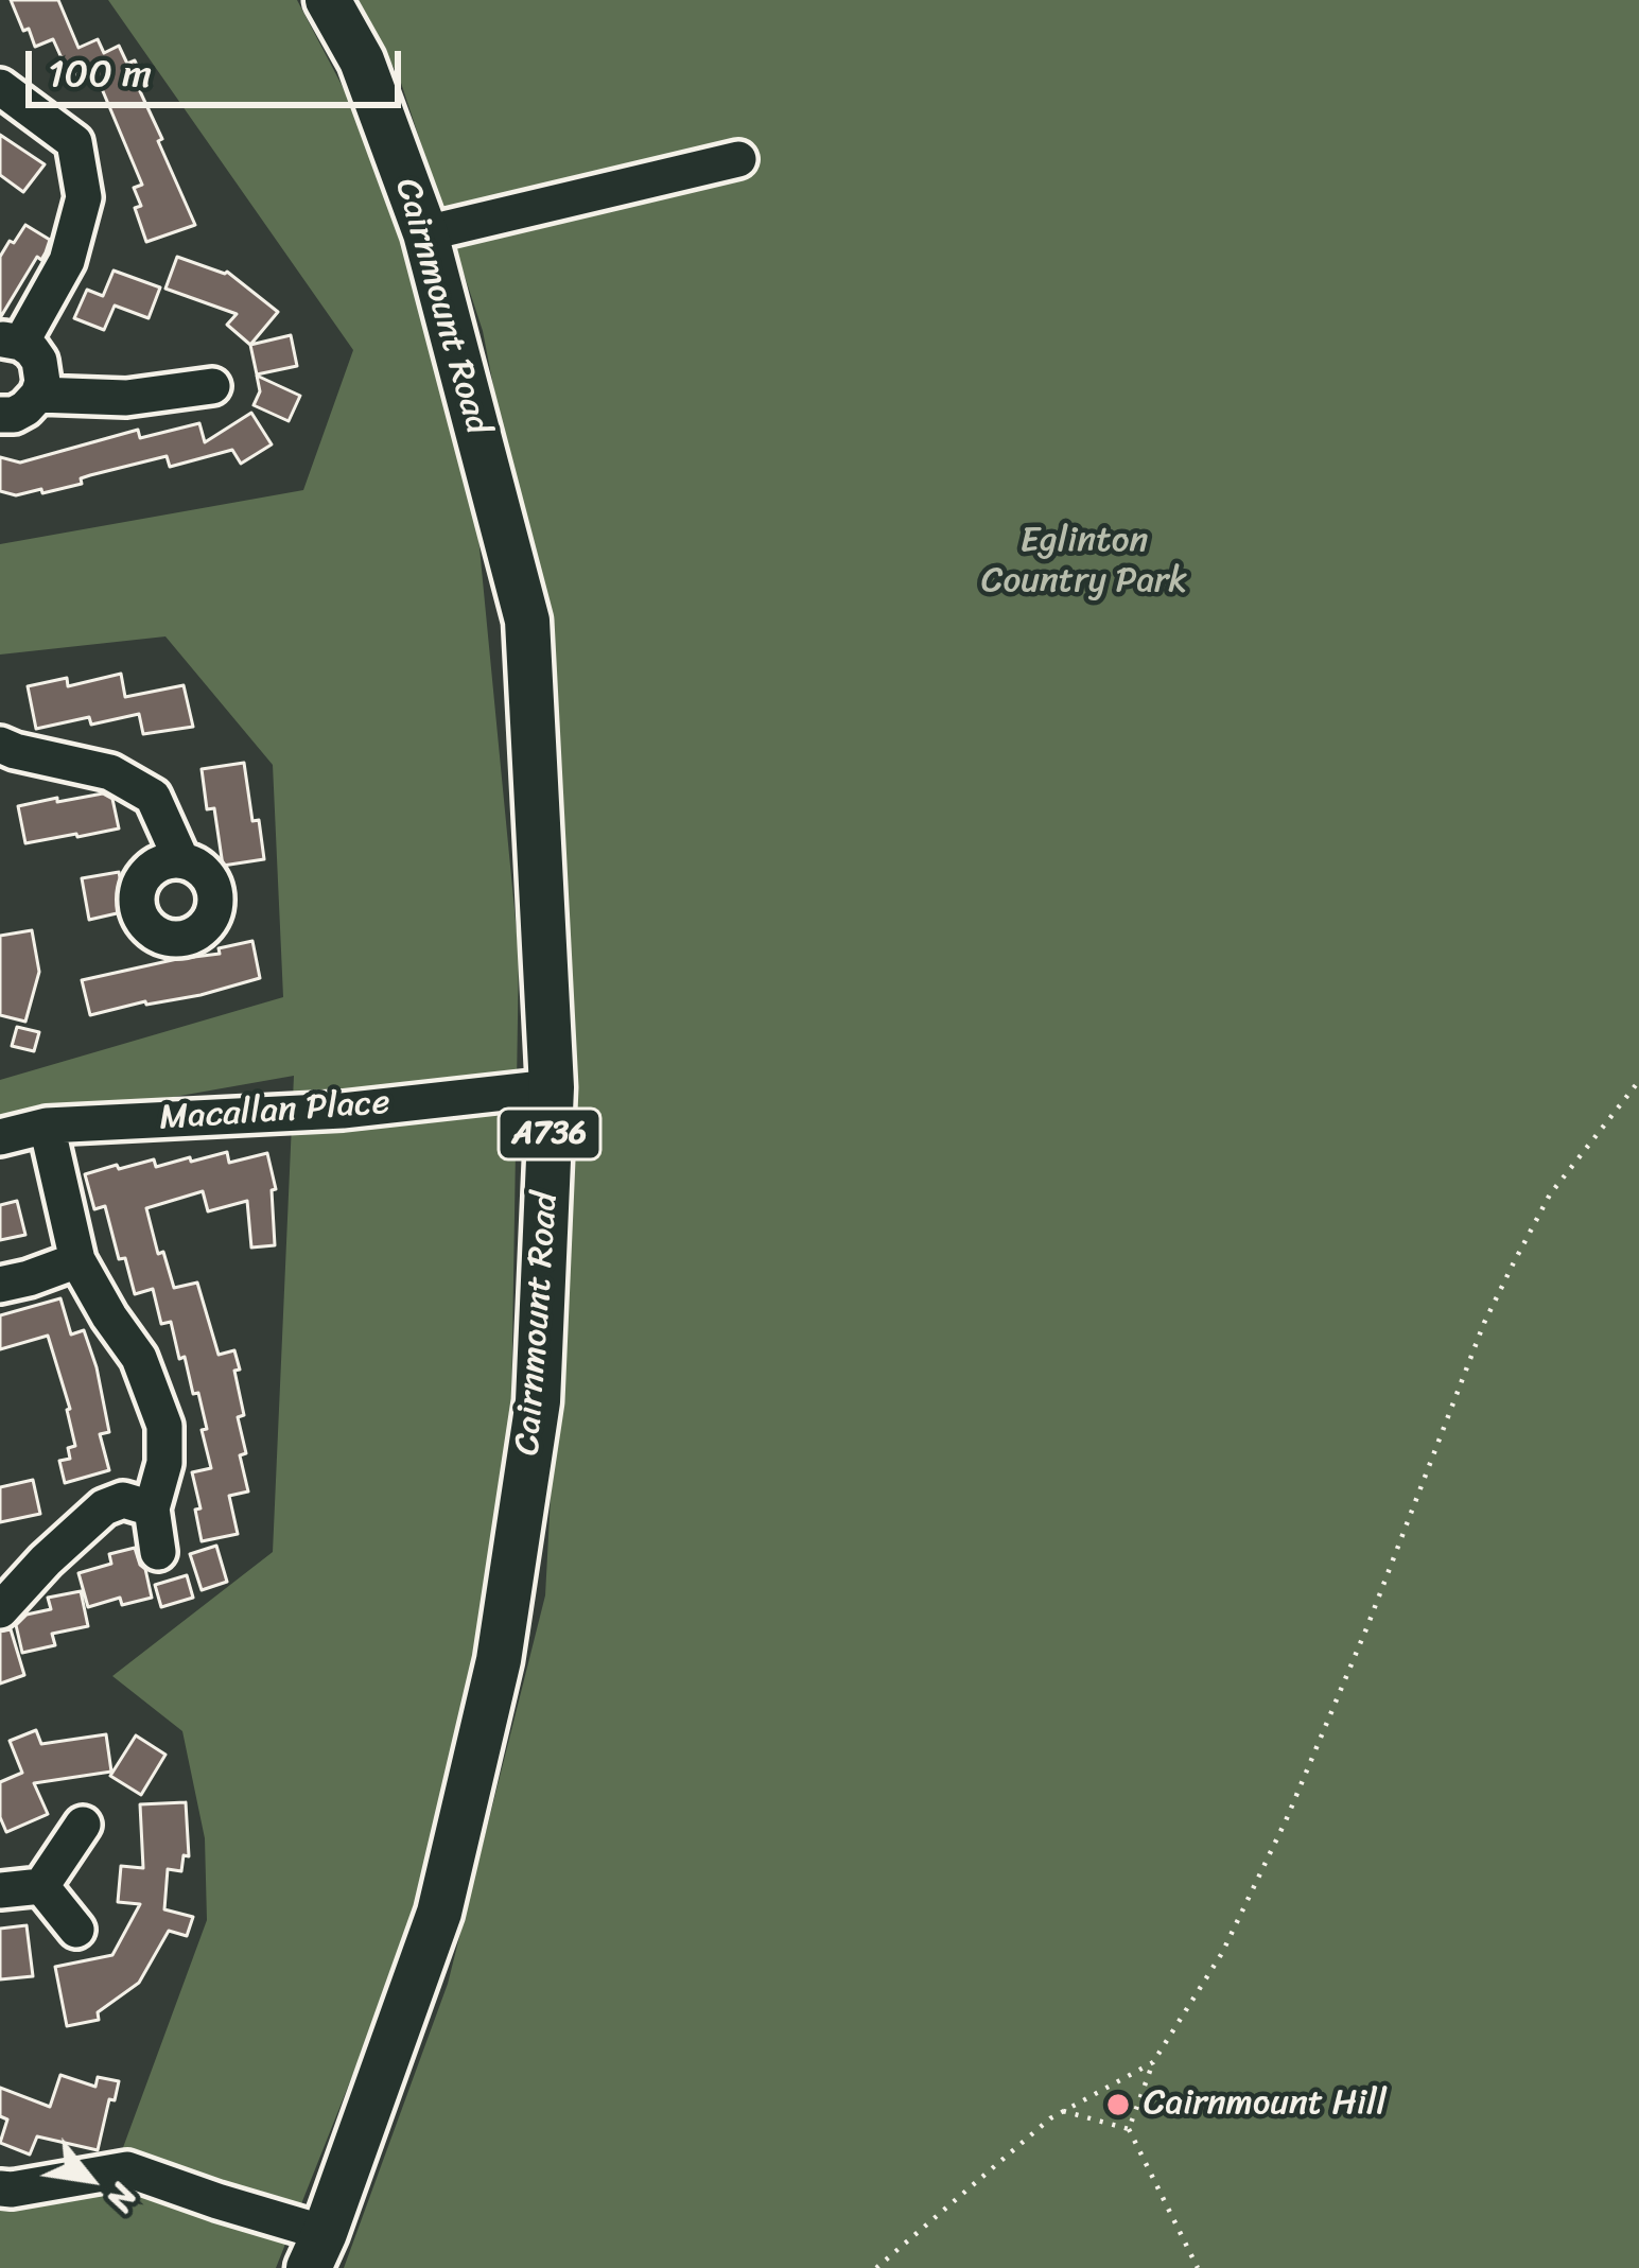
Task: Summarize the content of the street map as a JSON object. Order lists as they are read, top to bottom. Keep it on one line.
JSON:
{"streets":{"main road":["Cairnmount Road","A736"],"street":["Macallan Place"]},"crossings":[["Cairnmount Road","Macallan Place"]],"parks":["Eglinton Country Park"],"places":["Cairnmount Hill"],"scale_bar":"100 m","north":"bottom right"}
